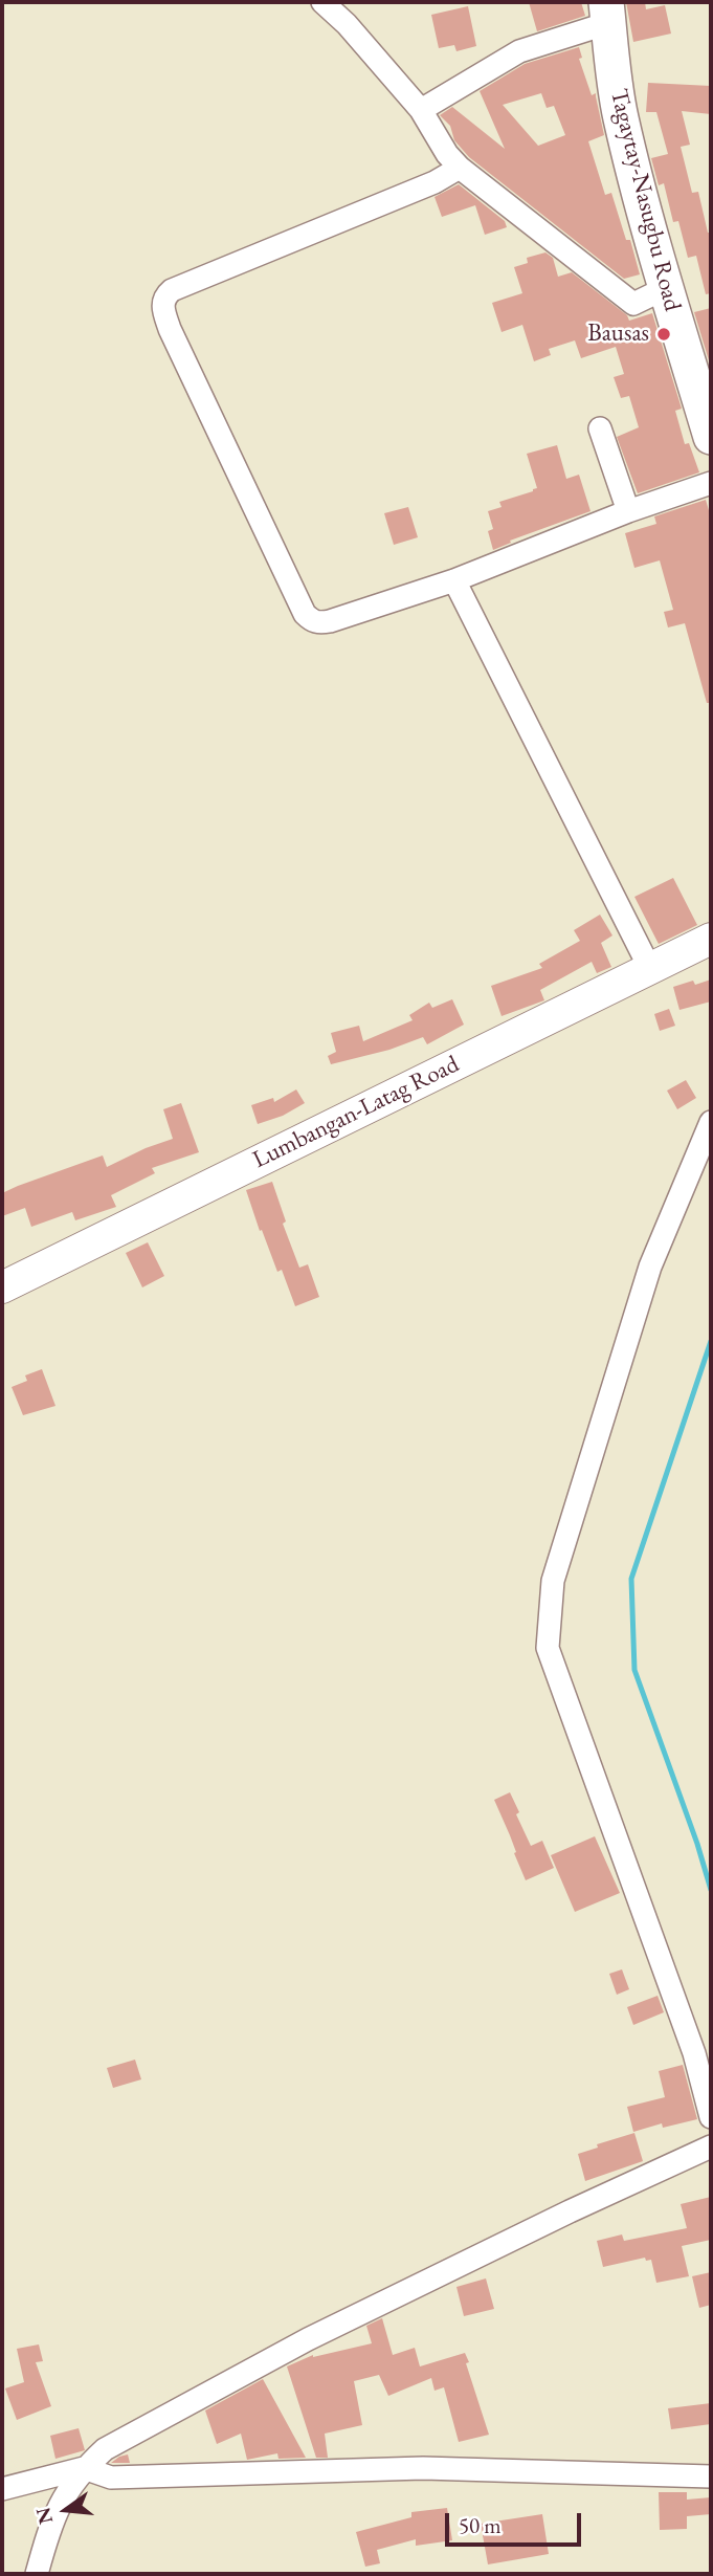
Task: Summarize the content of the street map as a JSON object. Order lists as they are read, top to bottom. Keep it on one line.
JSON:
{"streets":{"main road":["Tagaytay-Nasugbu Road"],"street":["Lumbangan-Latag Road"]},"places":["Bausas"],"scale_bar":"50 m","north":"left"}
